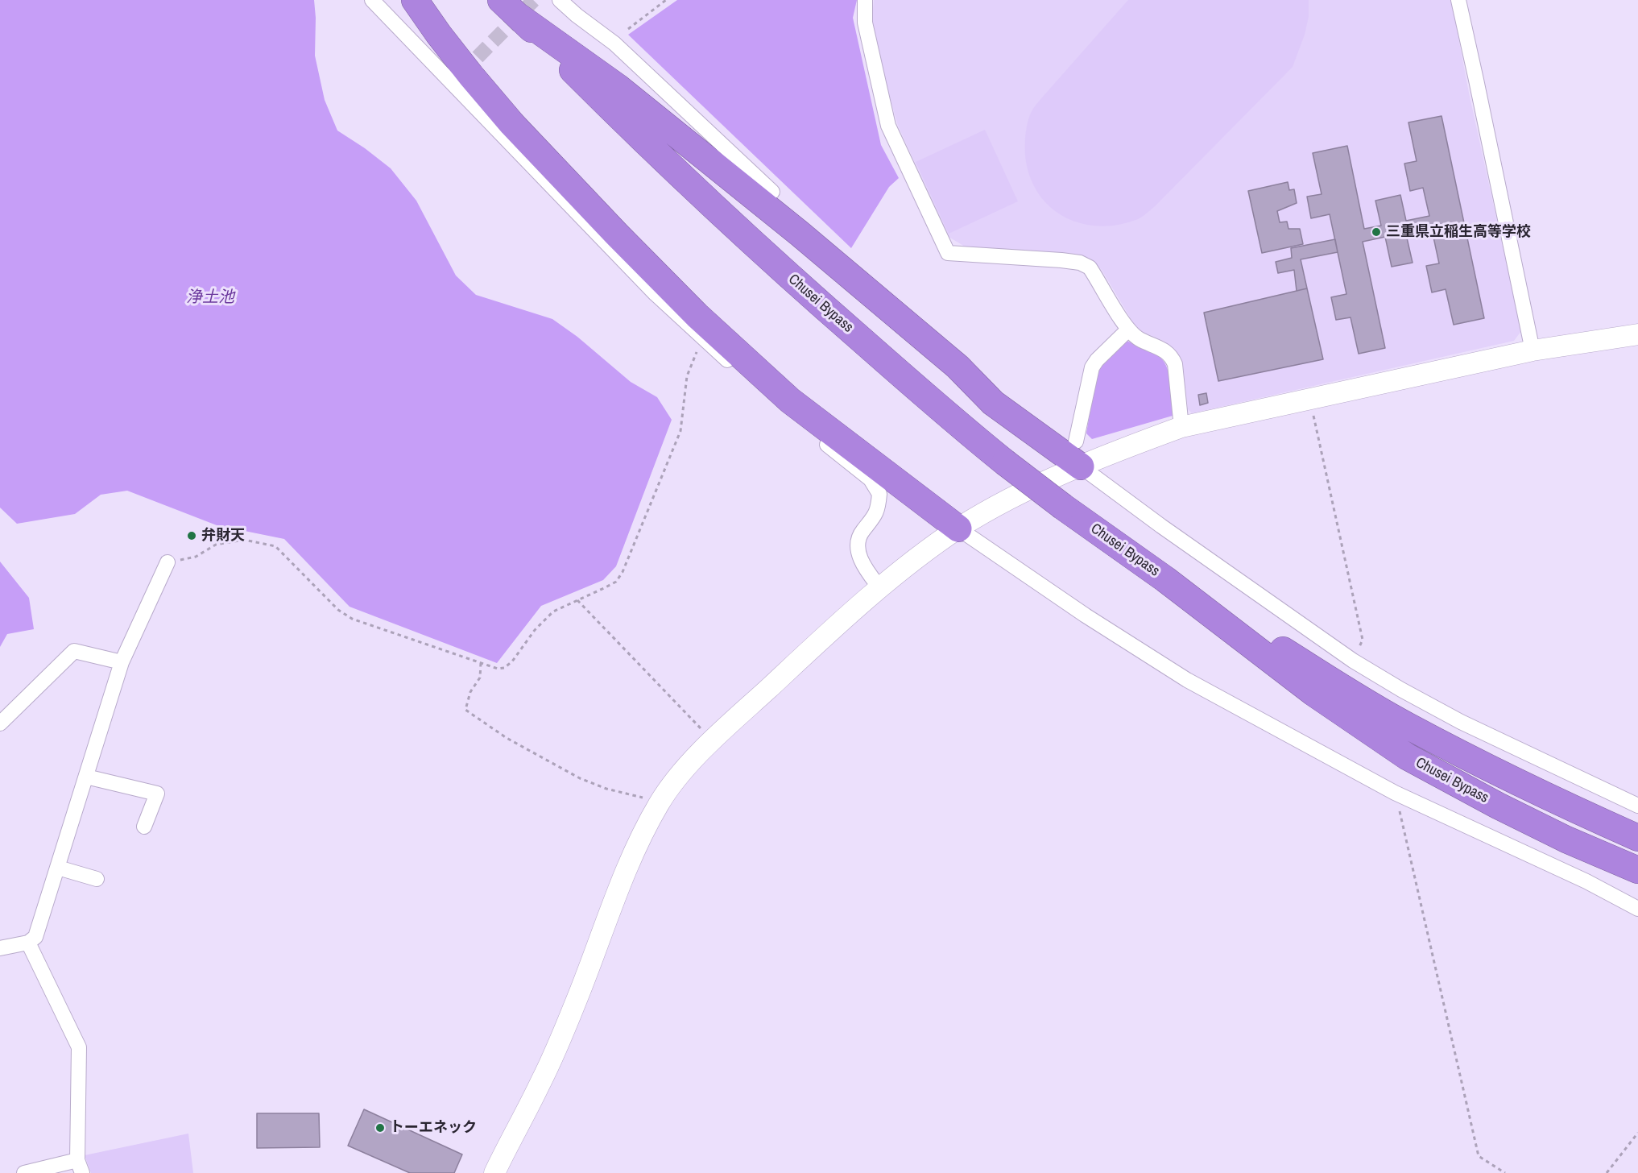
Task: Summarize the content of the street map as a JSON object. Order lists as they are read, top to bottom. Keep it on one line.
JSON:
{"streets":{"highway":["Chusei Bypass"]},"water":["浄土池"],"places":["三重県立稲生高等学校","弁財天","トーエネック"]}
